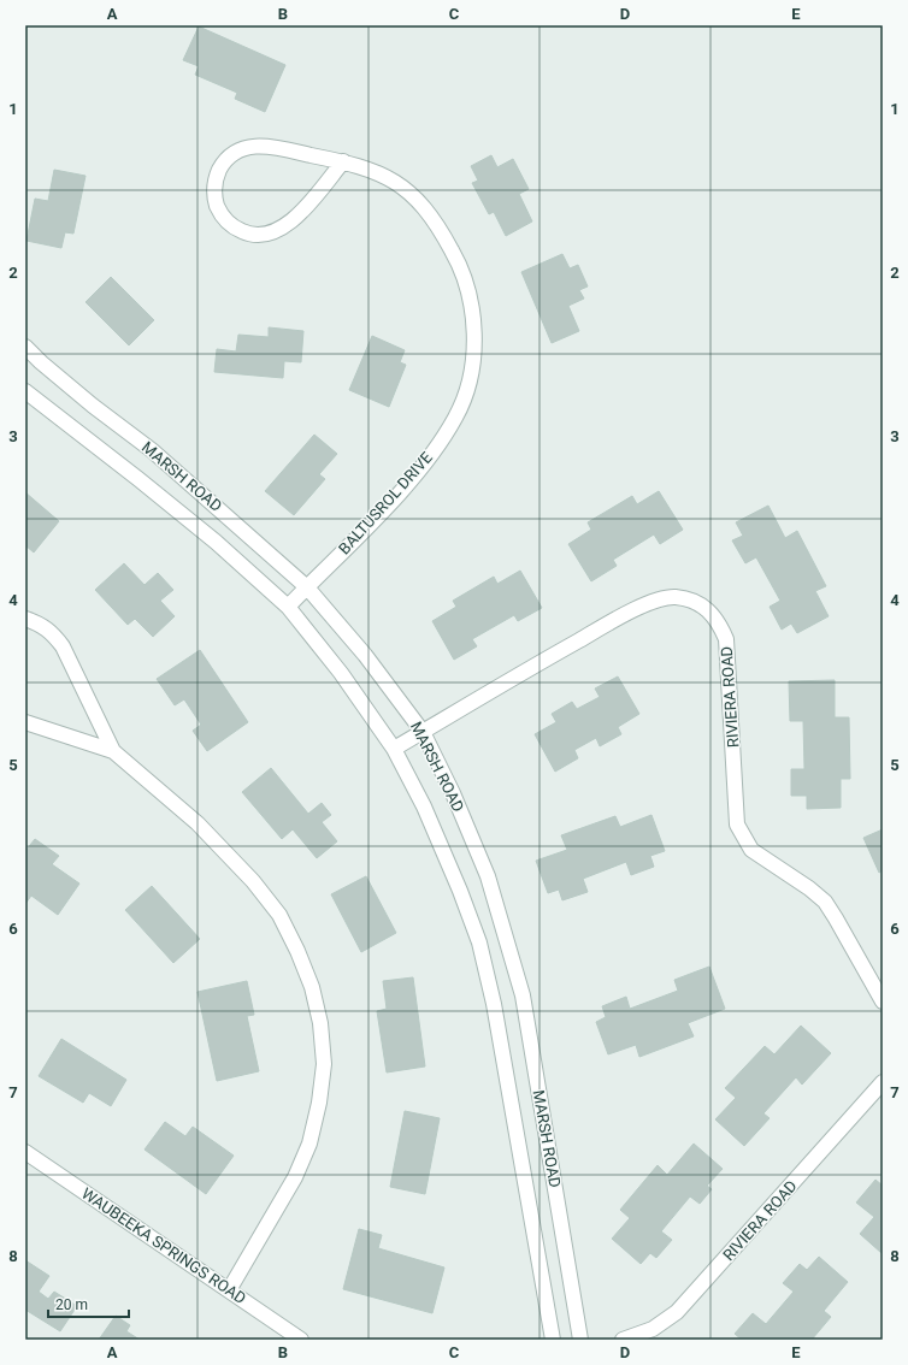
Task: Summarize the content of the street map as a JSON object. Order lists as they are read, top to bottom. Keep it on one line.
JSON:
{"streets":{"street":["MARSH ROAD","BALTUSROL DRIVE","RIVIERA ROAD","WAUBEEKA SPRINGS ROAD"]},"crossings":[["MARSH ROAD","BALTUSROL DRIVE"],["MARSH ROAD","RIVIERA ROAD"]],"scale_bar":"20 m","grid":{"columns":["A","B","C","D","E"],"rows":["1","2","3","4","5","6","7","8"]}}
